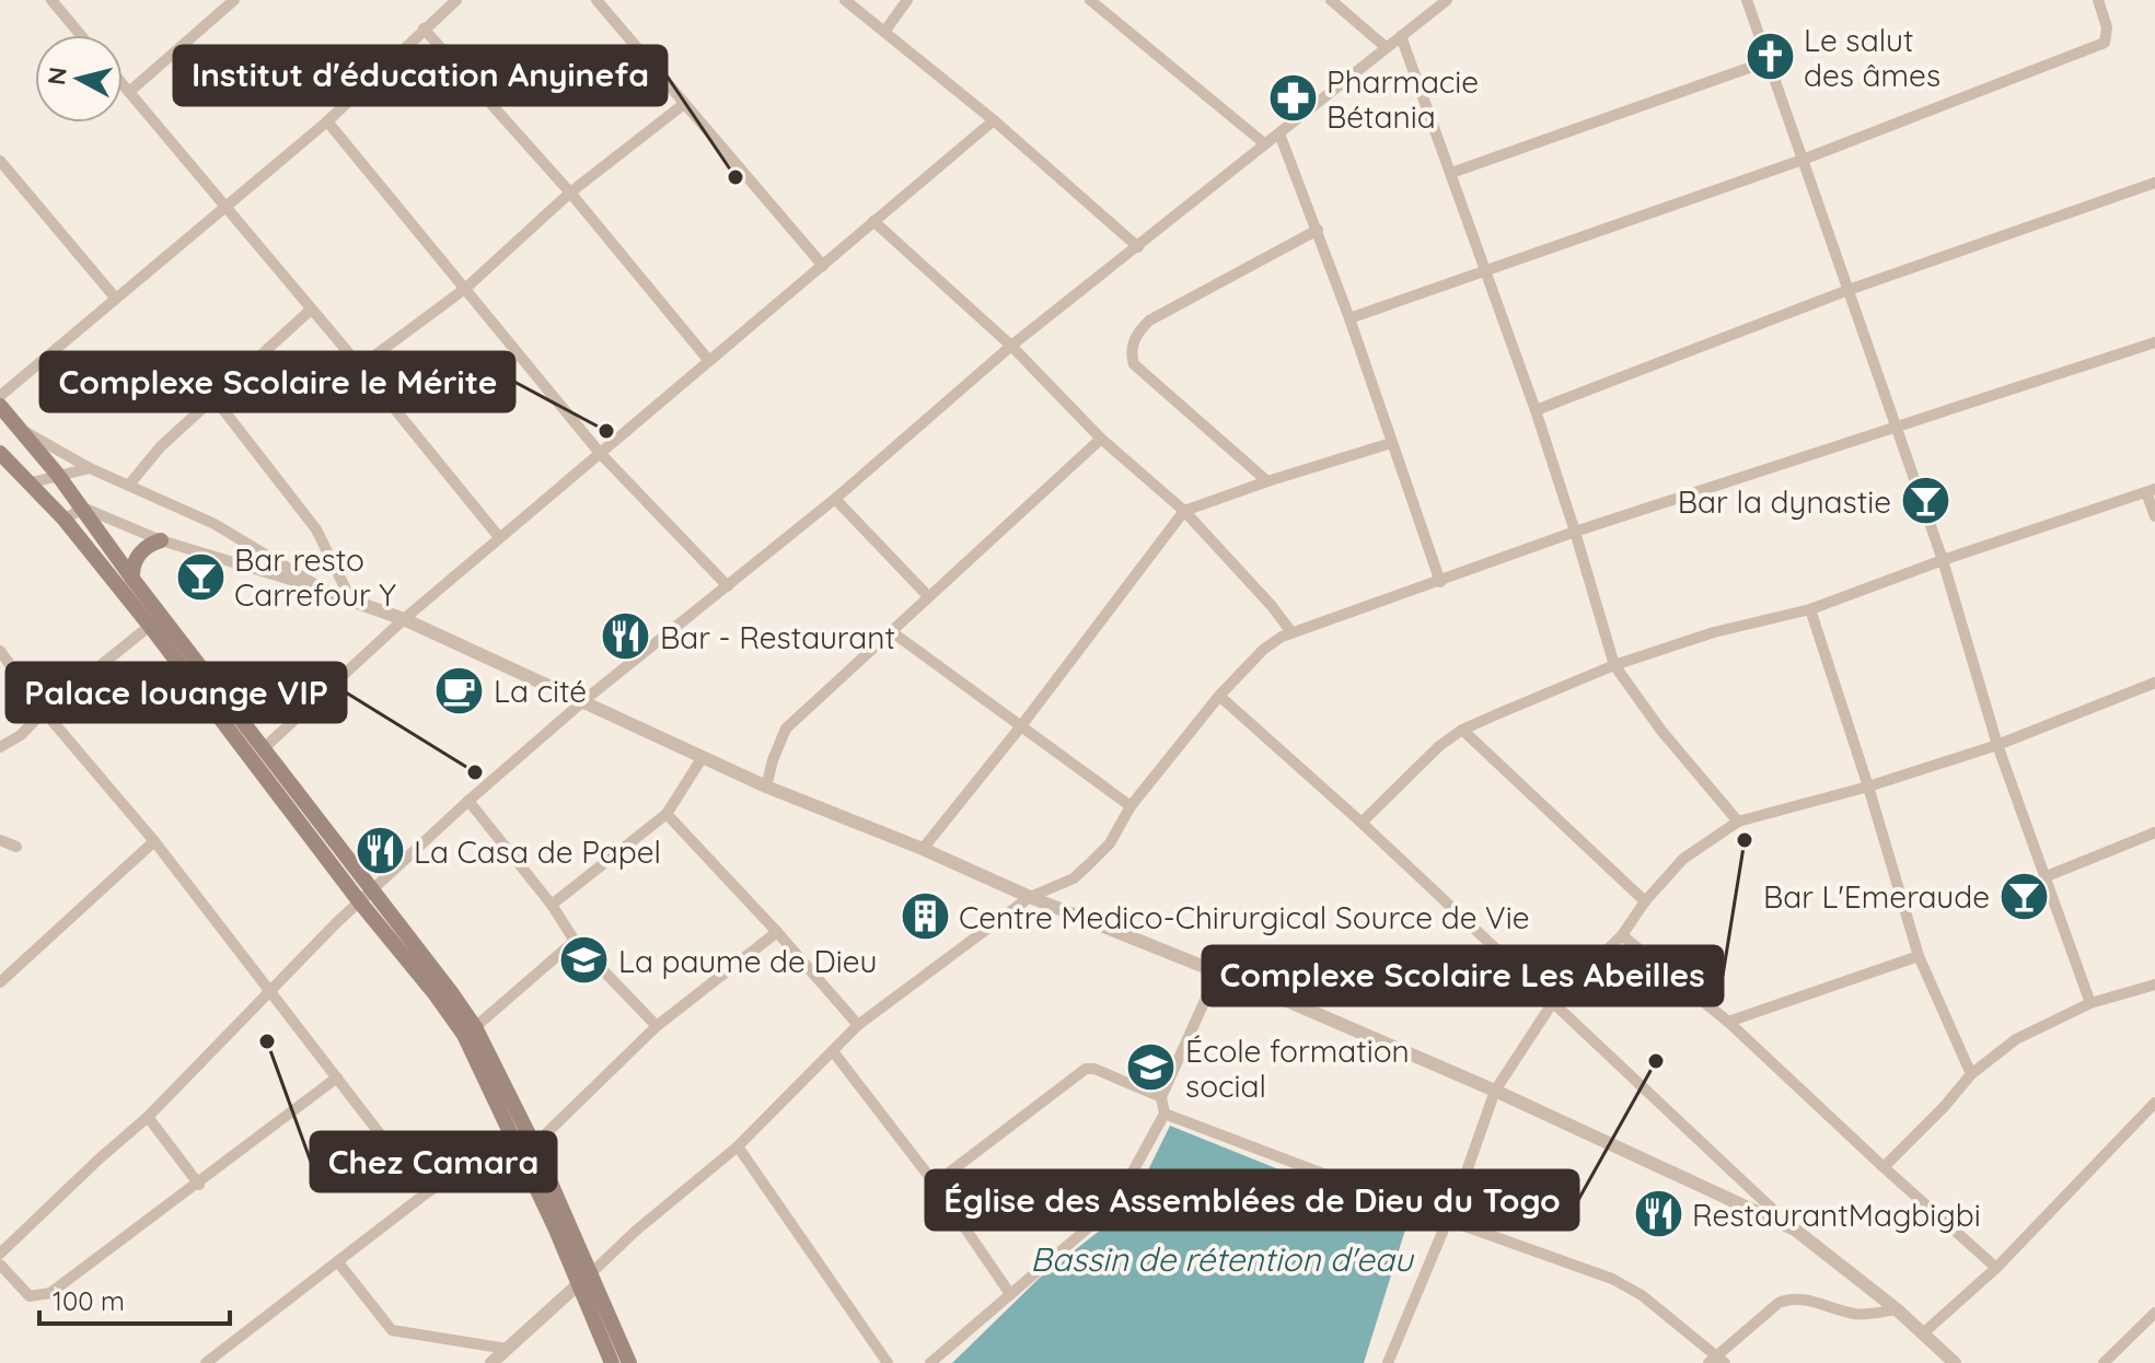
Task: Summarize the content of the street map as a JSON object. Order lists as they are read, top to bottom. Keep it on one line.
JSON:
{"water":["Bassin de rétention d'eau"],"places":{"church":["Le salut des âmes"],"pharmacy":["Pharmacie Bétania"],"other":["Institut d'éducation Anyinefa","Complexe Scolaire le Mérite","Palace louange VIP","Complexe Scolaire Les Abeilles","Chez Camara","Église des Assemblées de Dieu du Togo"],"bar":["Bar la dynastie","Bar resto Carrefour Y","Bar L'Emeraude"],"restaurant":["Bar - Restaurant","La Casa de Papel","RestaurantMagbigbi"],"cafe":["La cité"],"building":["Centre Medico-Chirurgical Source de Vie"],"school or university":["La paume de Dieu","École formation social"]},"scale_bar":"100 m","north":"left"}
